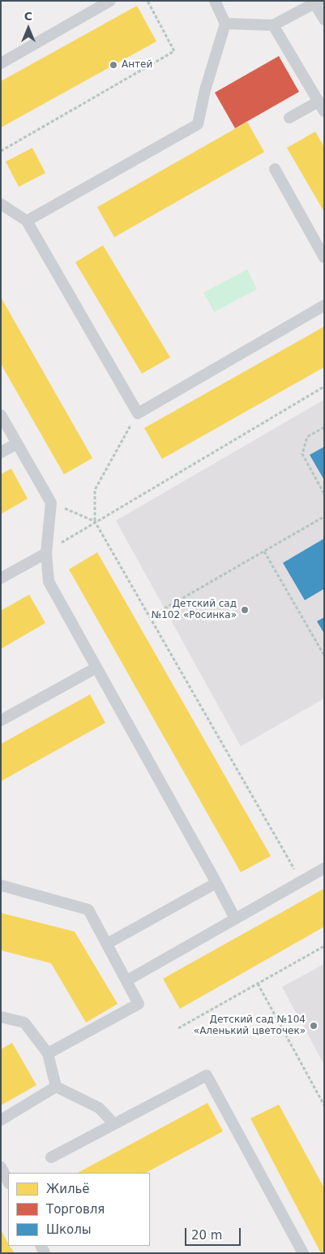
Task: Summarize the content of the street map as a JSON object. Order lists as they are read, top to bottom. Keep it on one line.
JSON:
{"places":["Антей","Детский сад №102 «Росинка»","Детский сад №104 «Аленький цветочек»"],"legend":["Жильё","Торговля","Школы"],"scale_bar":"20 m","north":"top"}
